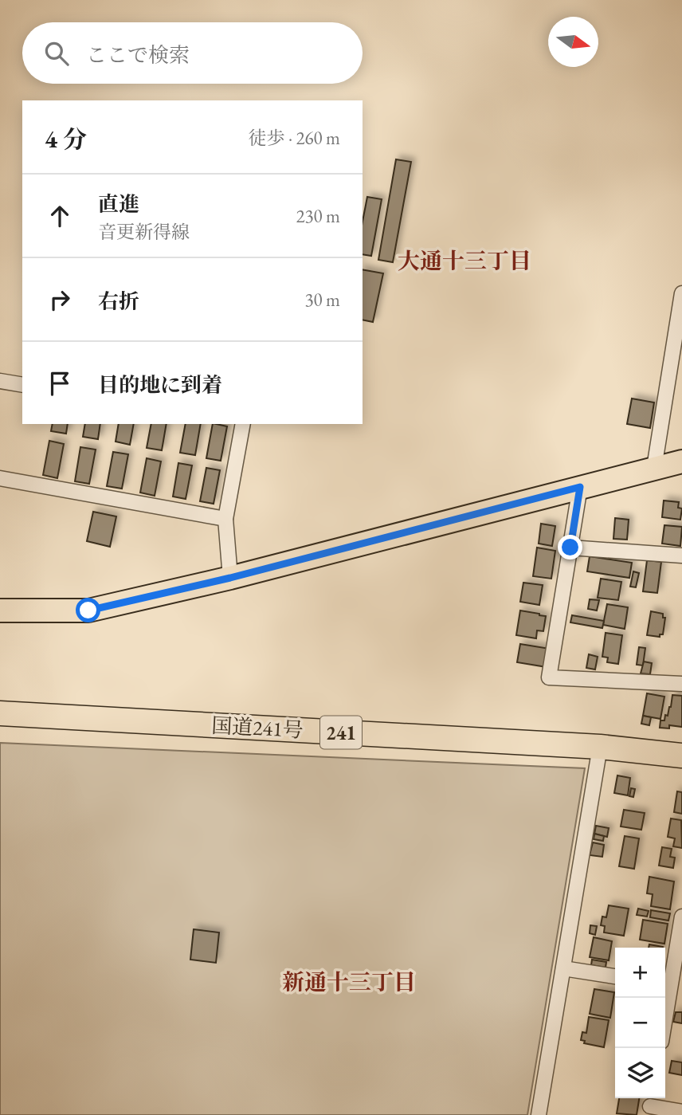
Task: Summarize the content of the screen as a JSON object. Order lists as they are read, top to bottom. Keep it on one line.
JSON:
{"streets":{"highway":["国道241号","241"]},"districts":["大通十三丁目","新通十三丁目"],"north":"right","page":{"search":"ここで検索","heading":["4 分","徒歩 · 260 m"],"list":[["直進","音更新得線","230 m"],["右折","30 m"],"目的地に到着"],"map_buttons":["+","−"]}}
